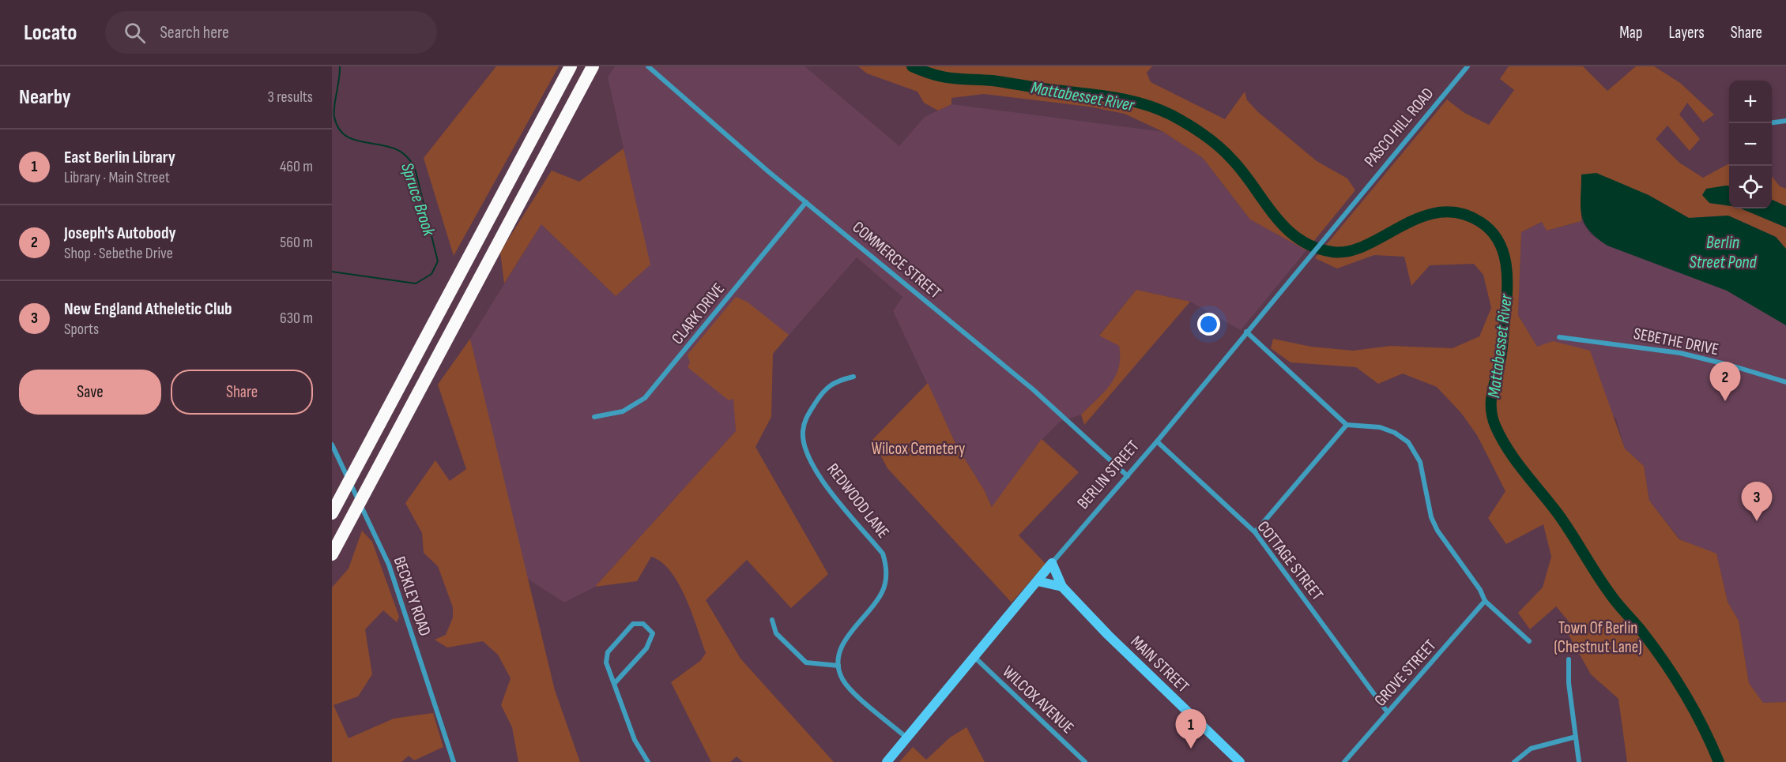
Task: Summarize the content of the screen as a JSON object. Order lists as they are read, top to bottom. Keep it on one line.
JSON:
{"streets":{"street":["PASCO HILL ROAD","COMMERCE STREET","CLARK DRIVE","SEBETHE DRIVE","BERLIN STREET","REDWOOD LANE","COTTAGE STREET","BECKLEY ROAD","MAIN STREET","GROVE STREET","WILCOX AVENUE"]},"crossings":[["PASCO HILL ROAD","BERLIN STREET"],["COMMERCE STREET","CLARK DRIVE"],["COMMERCE STREET","BERLIN STREET"],["BERLIN STREET","COTTAGE STREET"],["BERLIN STREET","MAIN STREET"],["BERLIN STREET","WILCOX AVENUE"],["COTTAGE STREET","GROVE STREET"]],"water":["Mattabesset River","Spruce Brook","Berlin Street Pond"],"parks":["Wilcox Cemetery","Town Of Berlin (Chestnut Lane)"],"page":{"header":"Locato","search":"Search here","nav":["Map","Layers","Share"],"heading":["Nearby","3 results"],"map_buttons":["+","−"],"list":[{"mark":"1","name":"East Berlin Library","note":"Library · Main Street","value":"460 m"},{"mark":"2","name":"Joseph's Autobody","note":"Shop · Sebethe Drive","value":"560 m"},{"mark":"3","name":"New England Atheletic Club","note":"Sports","value":"630 m"}],"buttons":["Save","Share"],"pins":["2","3","1"]}}
